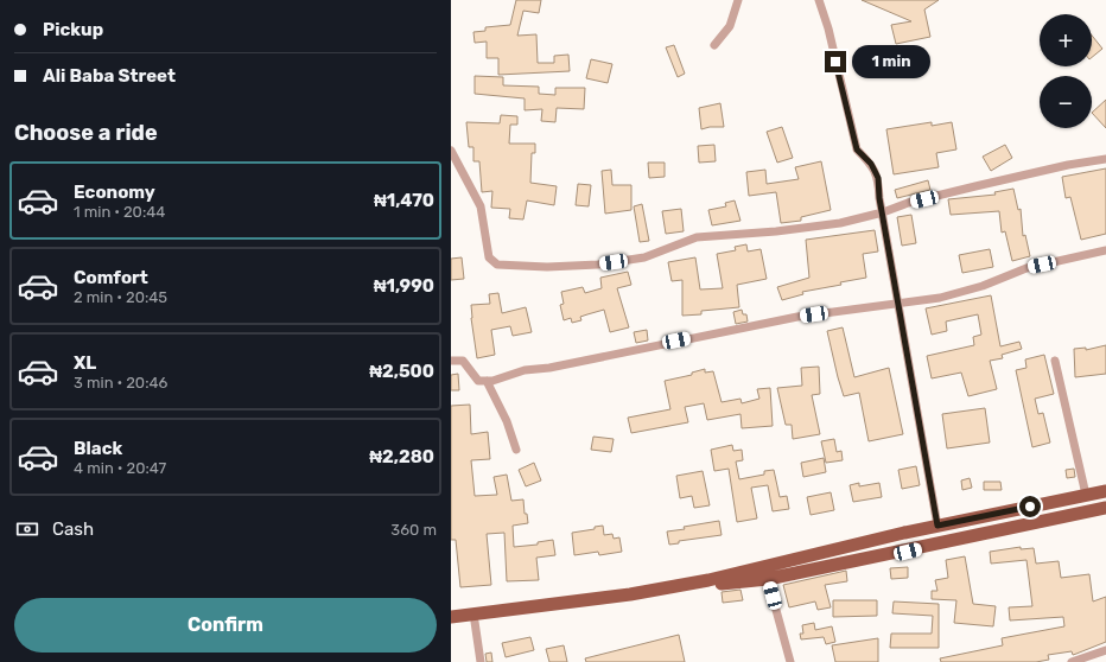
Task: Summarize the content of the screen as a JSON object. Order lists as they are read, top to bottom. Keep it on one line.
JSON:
{"page":{"banner":["Pickup","Ali Baba Street"],"map_buttons":["+","−"],"bubble":"1 min","heading":"Choose a ride","list":[{"name":"Economy","note":"1 min · 20:44","value":"₦1,470"},{"name":"Comfort","note":"2 min · 20:45","value":"₦1,990"},{"name":"XL","note":"3 min · 20:46","value":"₦2,500"},{"name":"Black","note":"4 min · 20:47","value":"₦2,280"}],"pay":["Cash","360 m"],"buttons":"Confirm"}}
